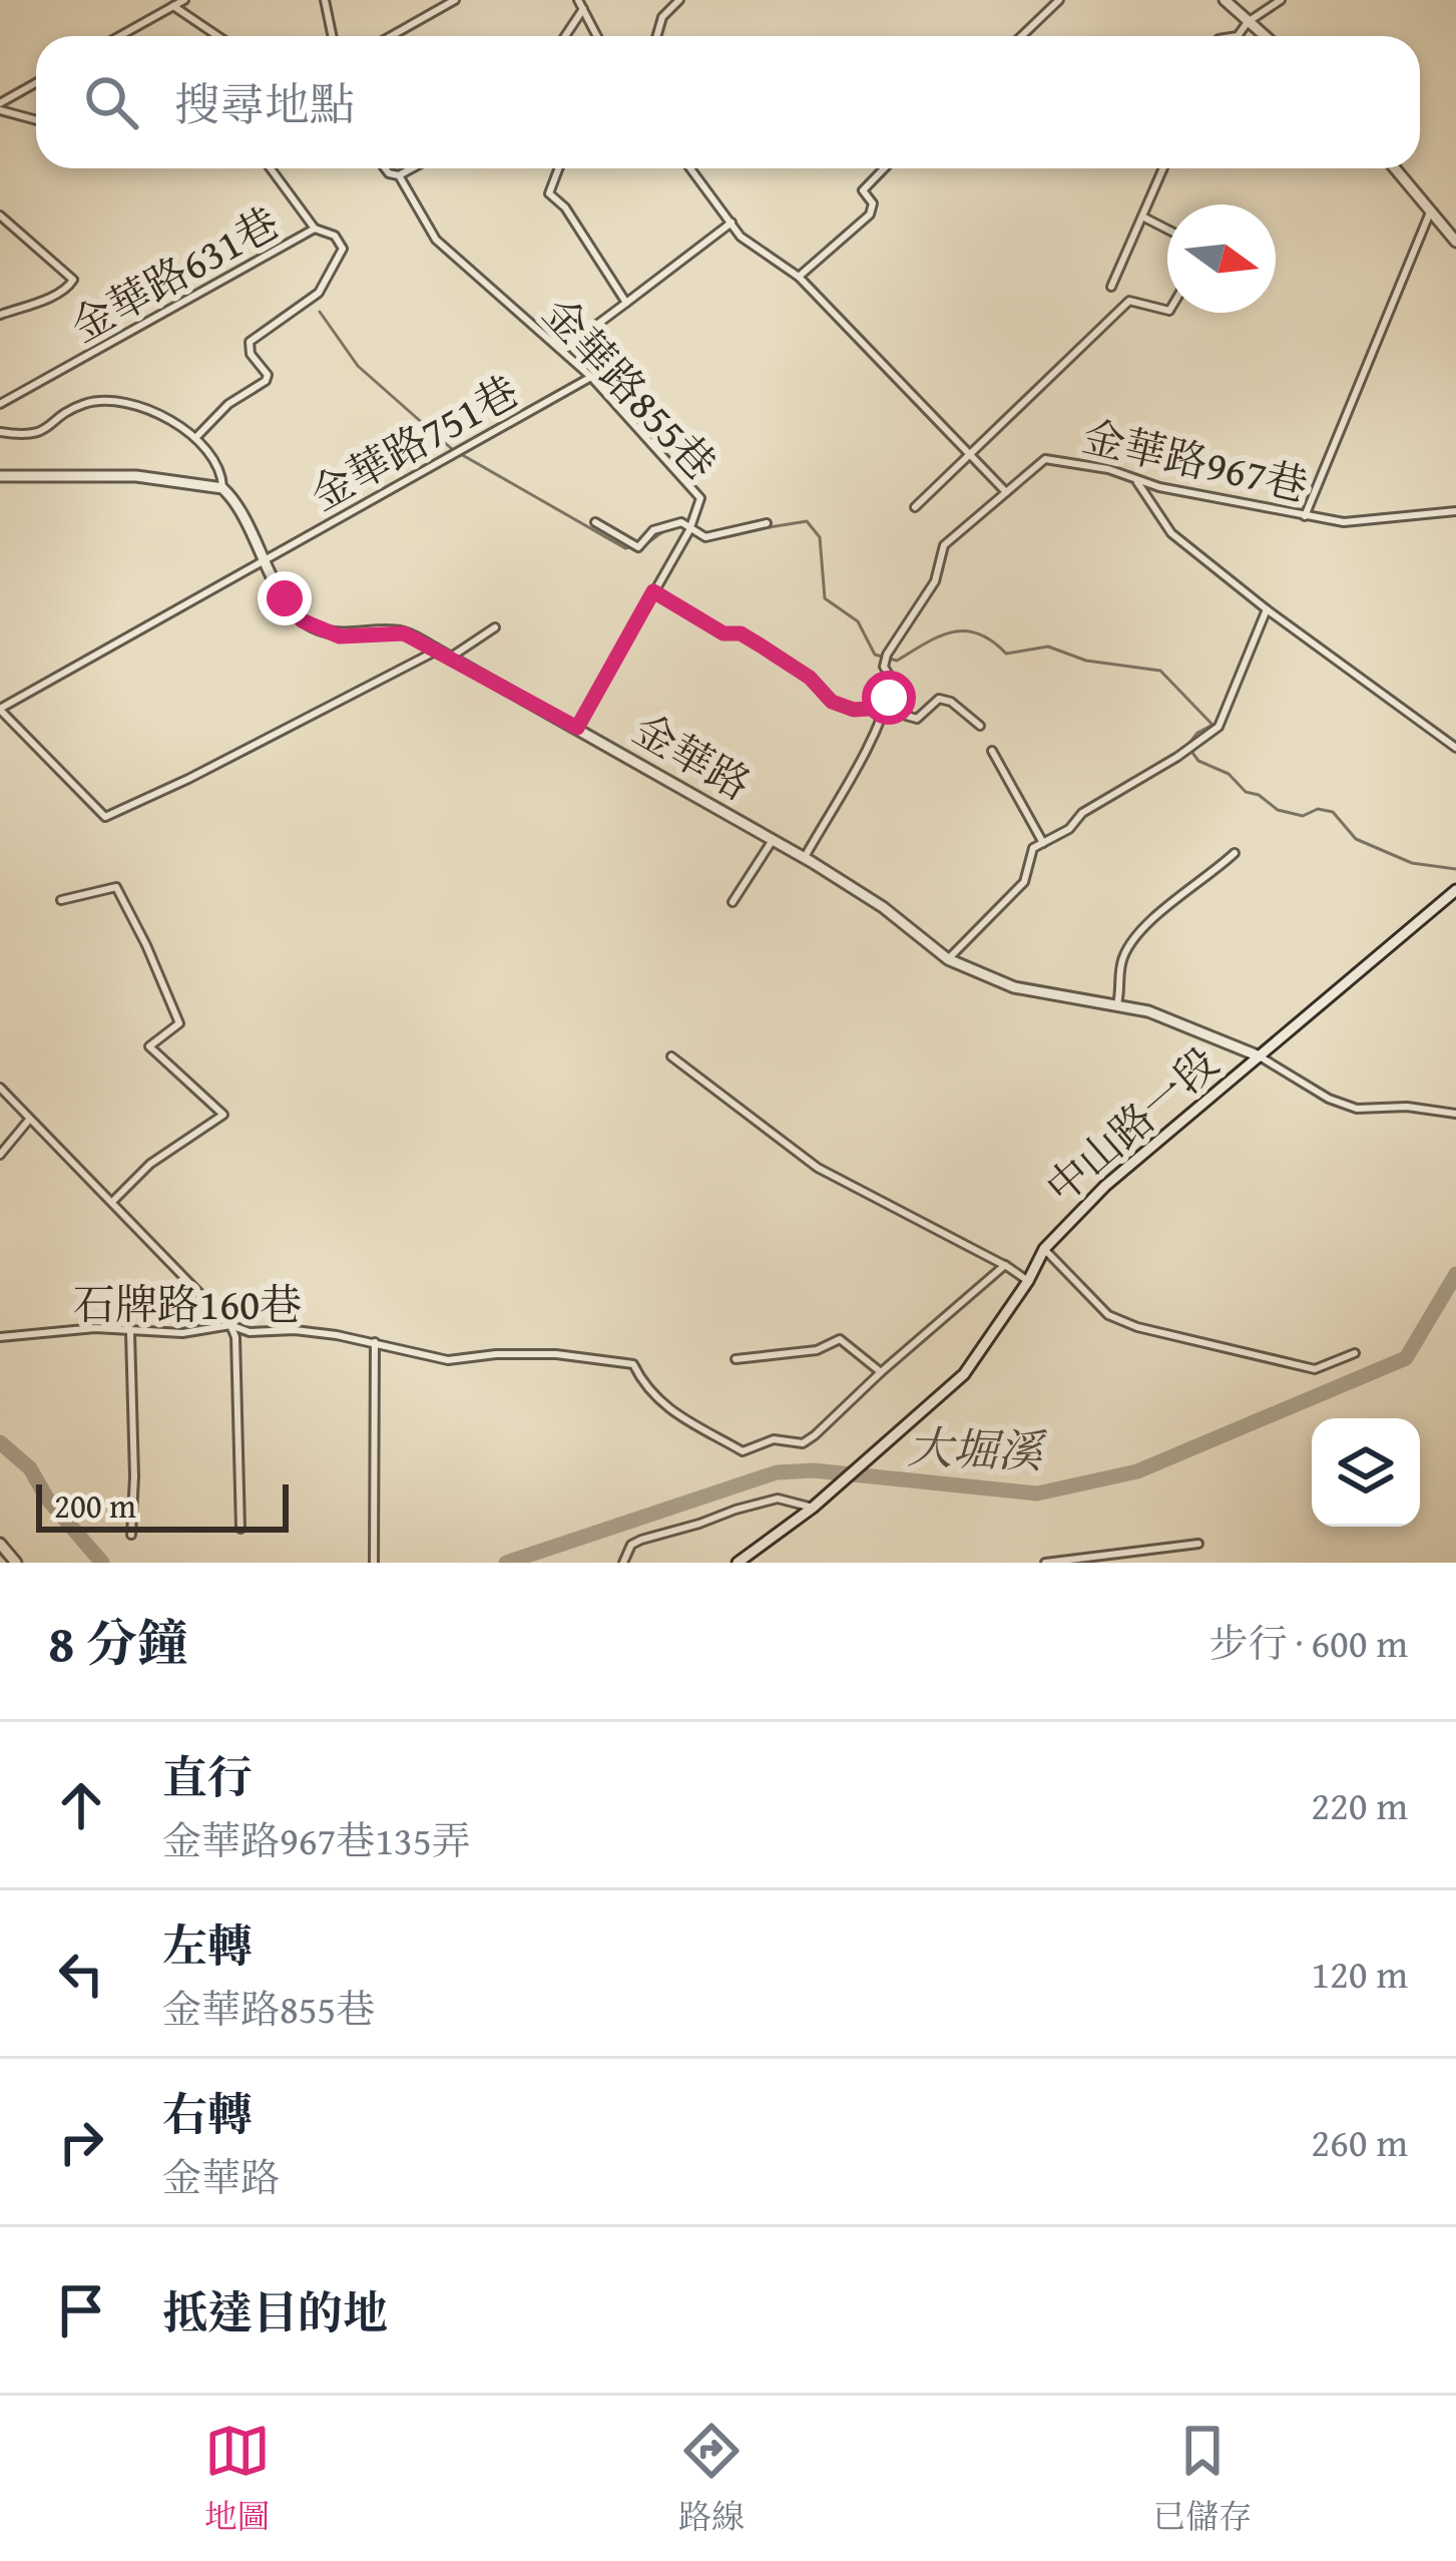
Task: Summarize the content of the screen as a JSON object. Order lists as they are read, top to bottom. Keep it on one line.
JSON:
{"streets":{"street":["金華路631巷","金華路855巷","金華路751巷","金華路967巷","金華路","中山路一段","石牌路160巷"]},"crossings":[["金華路855巷","金華路751巷"],["金華路855巷","金華路"],["金華路751巷","金華路"],["金華路967巷","金華路"],["金華路","中山路一段"]],"water":["大堀溪"],"scale_bar":"200 m","north":"right","page":{"search":"搜尋地點","scale":"200 m","heading":["8 分鐘","步行 · 600 m"],"list":[["直行","金華路967巷135弄","220 m"],["左轉","金華路855巷","120 m"],["右轉","金華路","260 m"],"抵達目的地"],"nav":["地圖","路線","已儲存"]}}
